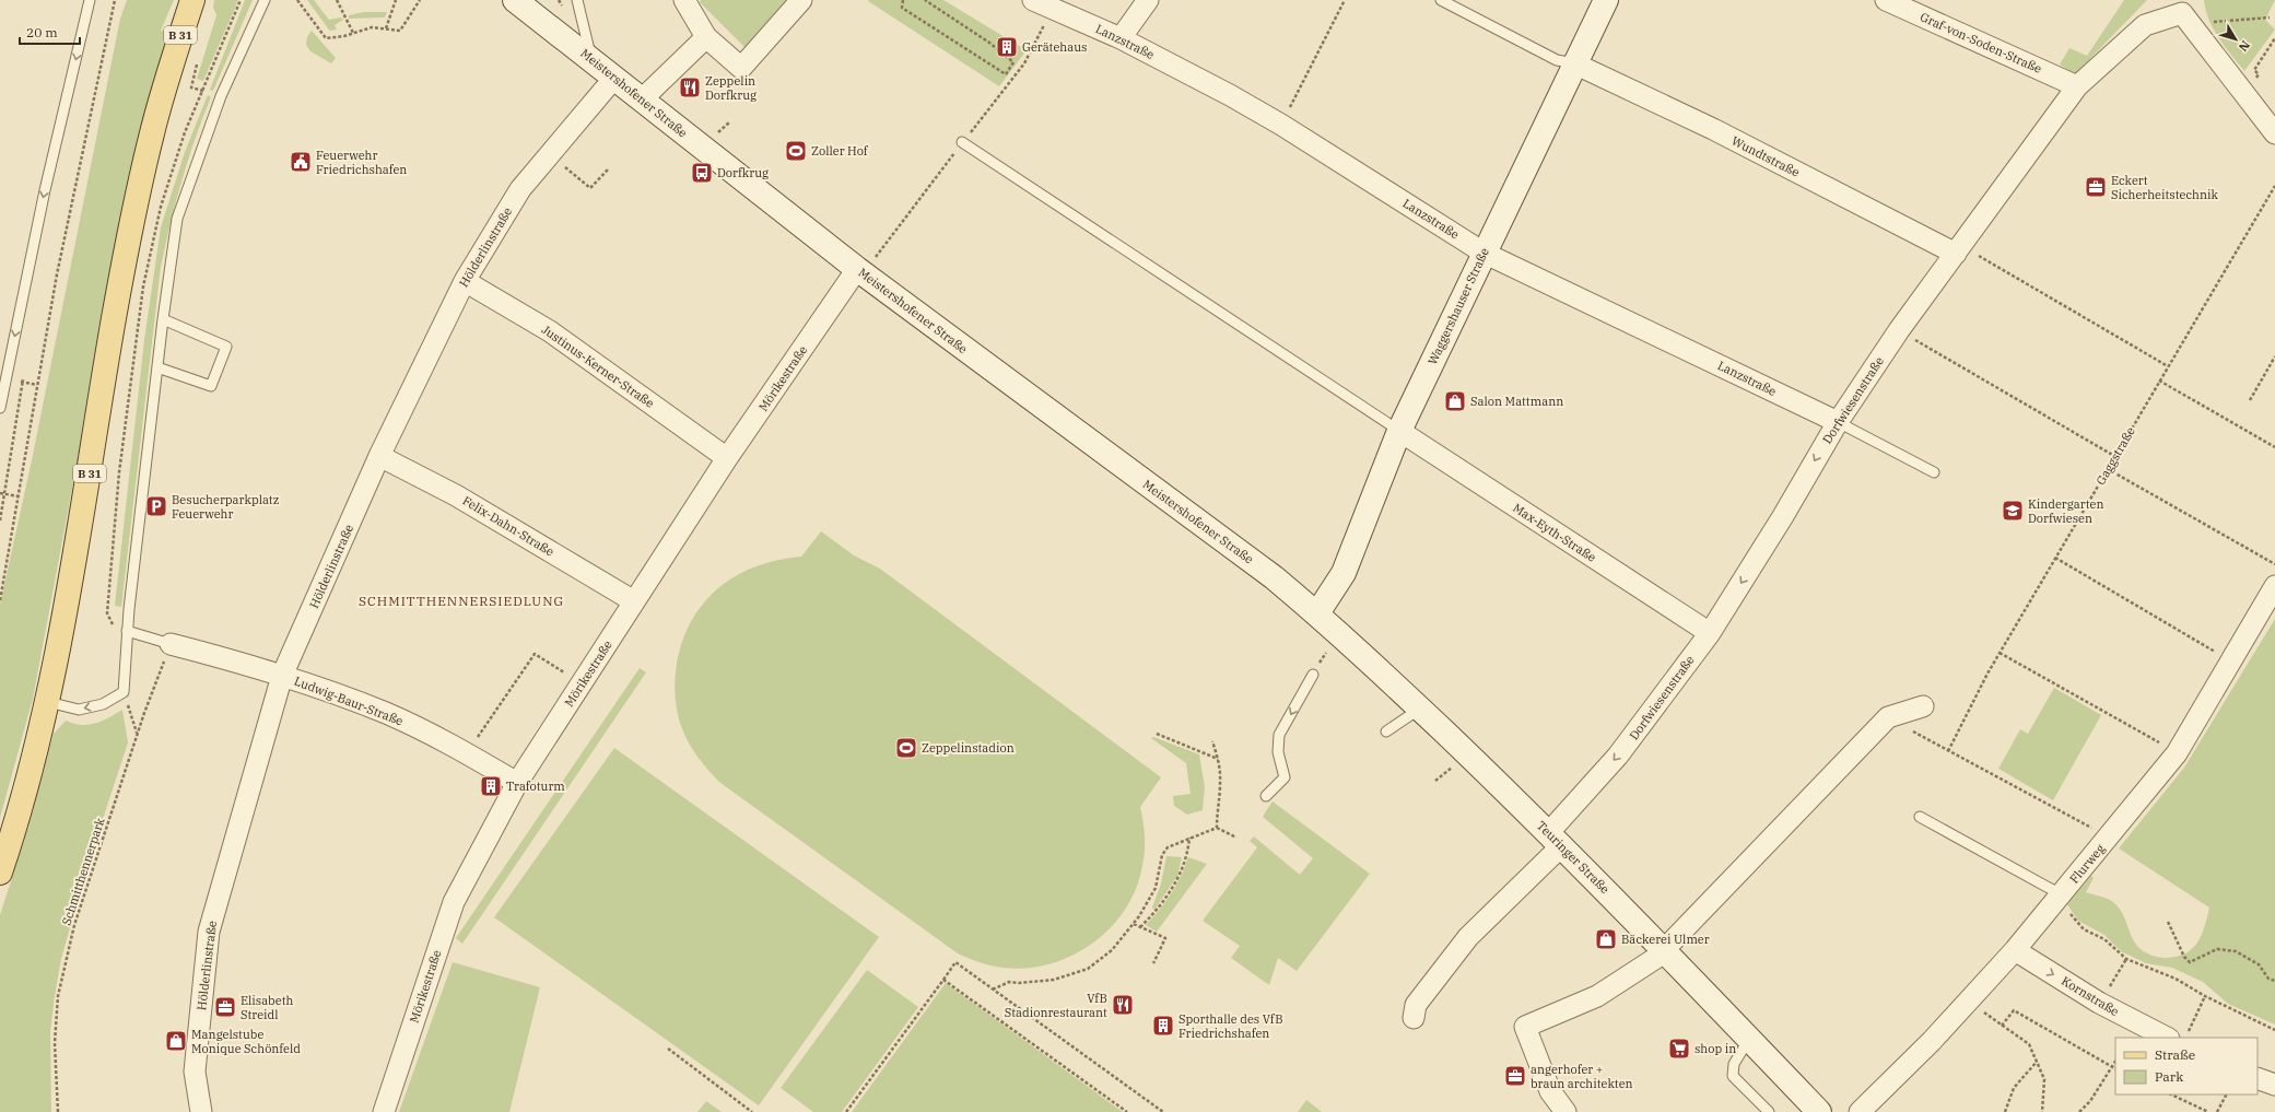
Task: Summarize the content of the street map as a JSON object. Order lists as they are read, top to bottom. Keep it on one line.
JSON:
{"streets":{"main road":["B 31"],"street":["Lanzstraße","Graf-von-Soden-Straße","Meistershofener Straße","Wundtstraße","Hölderlinstraße","Waggershauser Straße","Justinus-Kerner-Straße","Mörikestraße","Dorfwiesenstraße","Felix-Dahn-Straße","Max-Eyth-Straße","Ludwig-Baur-Straße","Teuringer Straße","Flurweg","Kornstraße"],"path":["Gaggstraße","Schmitthennerpark"]},"crossings":[["Lanzstraße","Waggershauser Straße"],["Lanzstraße","Dorfwiesenstraße"],["Graf-von-Soden-Straße","Dorfwiesenstraße"],["Meistershofener Straße","Hölderlinstraße"],["Meistershofener Straße","Waggershauser Straße"],["Meistershofener Straße","Mörikestraße"],["Meistershofener Straße","Teuringer Straße"],["Wundtstraße","Waggershauser Straße"],["Wundtstraße","Dorfwiesenstraße"],["Hölderlinstraße","Justinus-Kerner-Straße"],["Hölderlinstraße","Felix-Dahn-Straße"],["Hölderlinstraße","Ludwig-Baur-Straße"],["Waggershauser Straße","Max-Eyth-Straße"],["Waggershauser Straße","Teuringer Straße"],["Justinus-Kerner-Straße","Mörikestraße"],["Mörikestraße","Felix-Dahn-Straße"],["Mörikestraße","Ludwig-Baur-Straße"],["Dorfwiesenstraße","Max-Eyth-Straße"],["Dorfwiesenstraße","Teuringer Straße"],["Ludwig-Baur-Straße","Schmitthennerpark"],["Flurweg","Kornstraße"]],"one_way":["Kornstraße"],"districts":["SCHMITTHENNERSIEDLUNG"],"places":{"building":["Gerätehaus","Trafoturm","Sporthalle des VfB Friedrichshafen"],"restaurant":["Zeppelin Dorfkrug","VfB Stadionrestaurant"],"sports":["Zoller Hof","Zeppelinstadion"],"public building":["Feuerwehr Friedrichshafen"],"bus stop":["Dorfkrug"],"office":["Eckert Sicherheitstechnik","Elisabeth Streidl","angerhofer + braun architekten"],"shop":["Salon Mattmann","Bäckerei Ulmer","Mangelstube Monique Schönfeld"],"parking":["Besucherparkplatz Feuerwehr"],"school or university":["Kindergarten Dorfwiesen"],"supermarket":["shop in"]},"legend":["Straße","Park"],"scale_bar":"20 m","north":"bottom right"}
